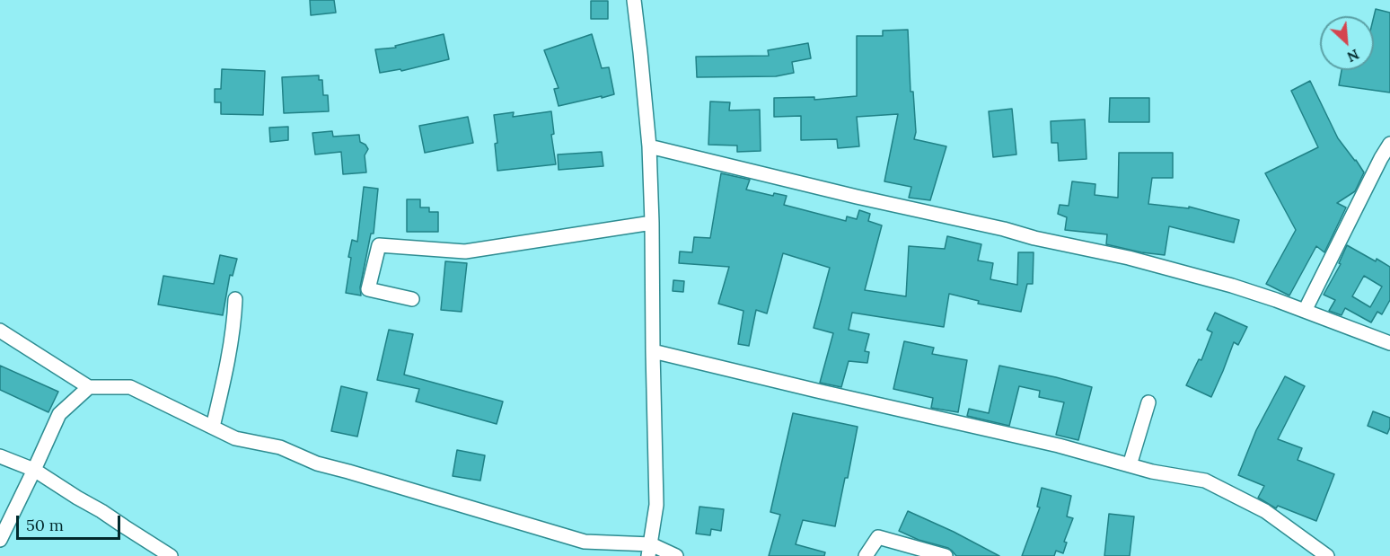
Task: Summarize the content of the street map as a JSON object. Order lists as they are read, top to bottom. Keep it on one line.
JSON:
{"scale_bar":"50 m","north":"bottom right"}
